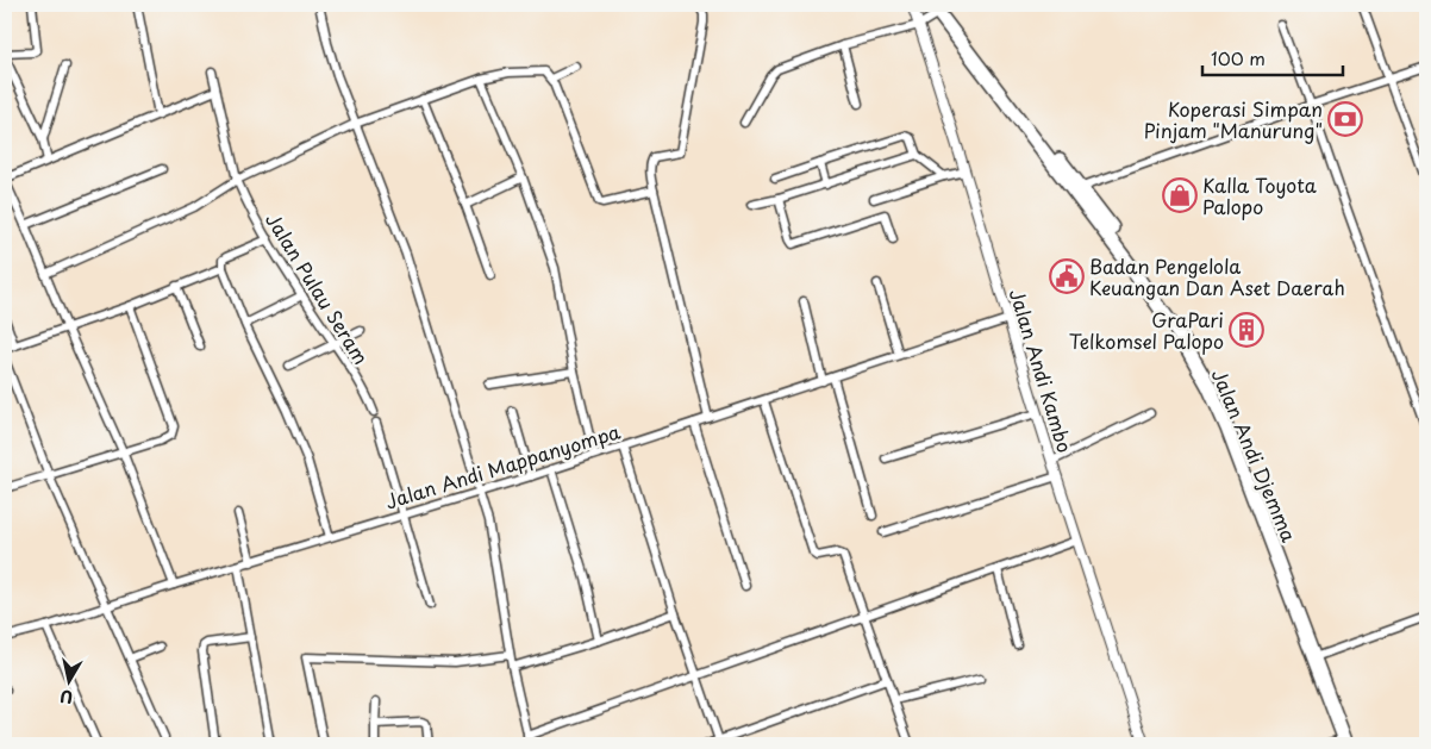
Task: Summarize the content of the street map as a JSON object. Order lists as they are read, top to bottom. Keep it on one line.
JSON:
{"streets":{"highway":["Jalan Andi Djemma"],"street":["Jalan Pulau Seram","Jalan Andi Kambo","Jalan Andi Mappanyompa"]},"crossings":[["Jalan Andi Kambo","Jalan Andi Mappanyompa"]],"places":{"bank":["Koperasi Simpan Pinjam \"Manurung\""],"shop":["Kalla Toyota Palopo"],"public building":["Badan Pengelola Keuangan Dan Aset Daerah"],"building":["GraPari Telkomsel Palopo"]},"scale_bar":"100 m","north":"bottom"}
